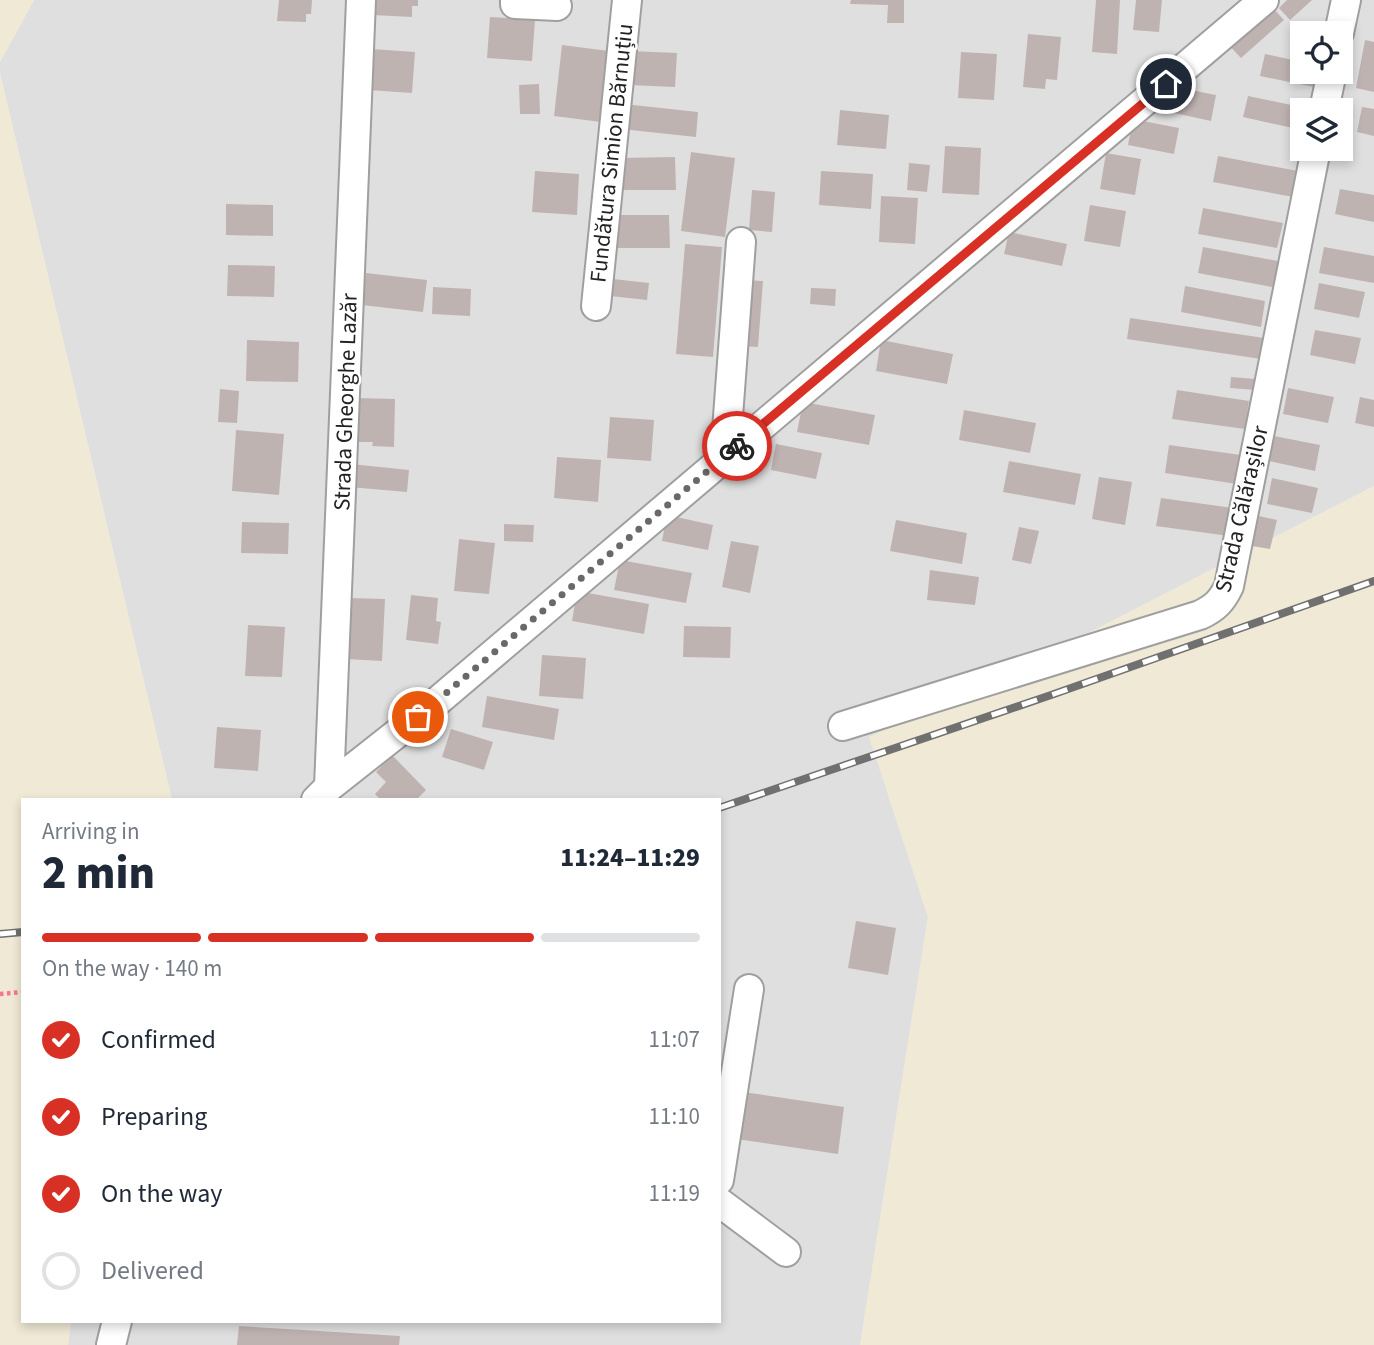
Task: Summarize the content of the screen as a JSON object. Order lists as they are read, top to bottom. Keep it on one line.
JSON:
{"streets":{"street":["Fundătura Simion Bărnuțiu","Strada Gheorghe Lazăr","Strada Călărașilor"]},"page":{"heading":["2 min","Arriving in","11:24–11:29"],"bar":"On the way · 140 m","list":[["Confirmed","11:07"],["Preparing","11:10"],["On the way","11:19"],"Delivered"]}}
